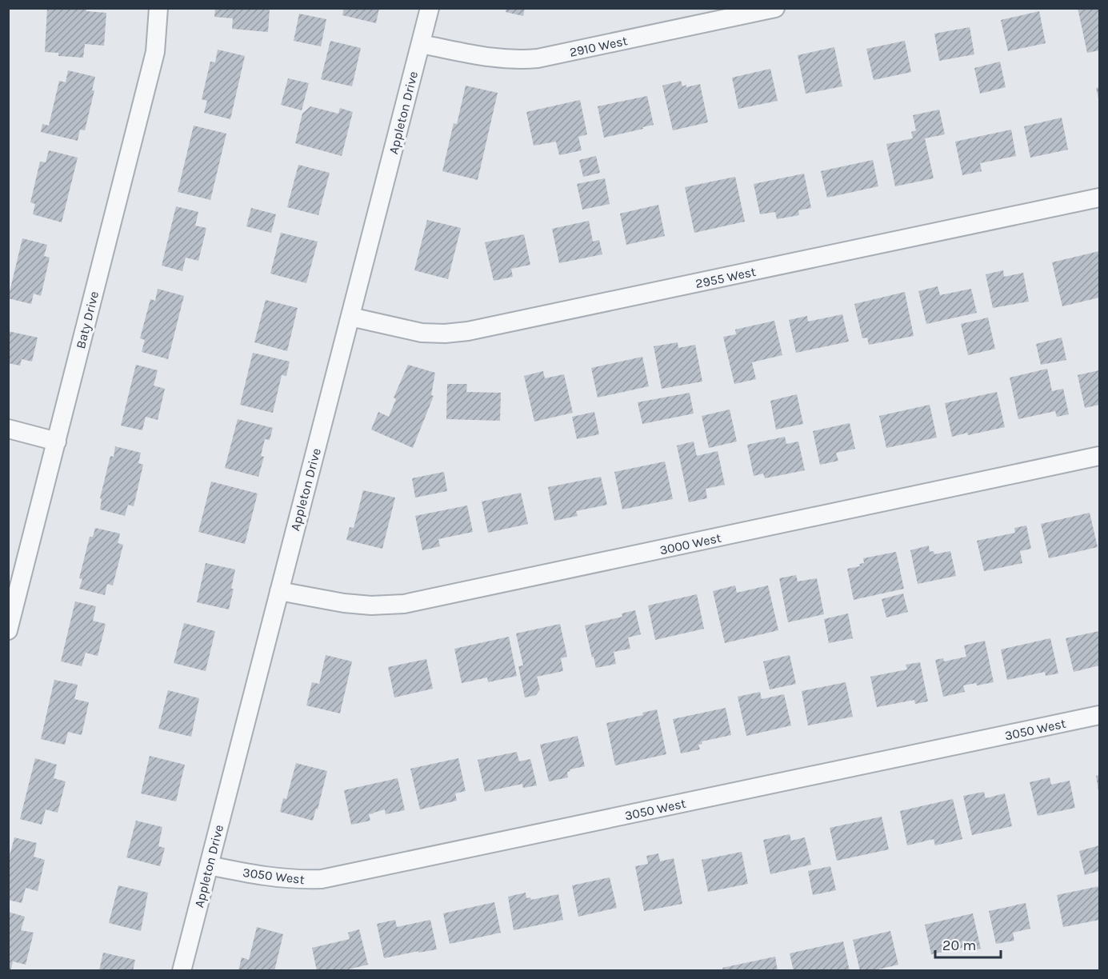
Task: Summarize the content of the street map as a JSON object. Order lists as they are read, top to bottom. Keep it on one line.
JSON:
{"streets":{"street":["2910 West","Appleton Drive","2955 West","Baty Drive","3000 West","3050 West"]},"crossings":[["2910 West","Appleton Drive"],["Appleton Drive","2955 West"],["Appleton Drive","3000 West"],["Appleton Drive","3050 West"]],"scale_bar":"20 m"}
